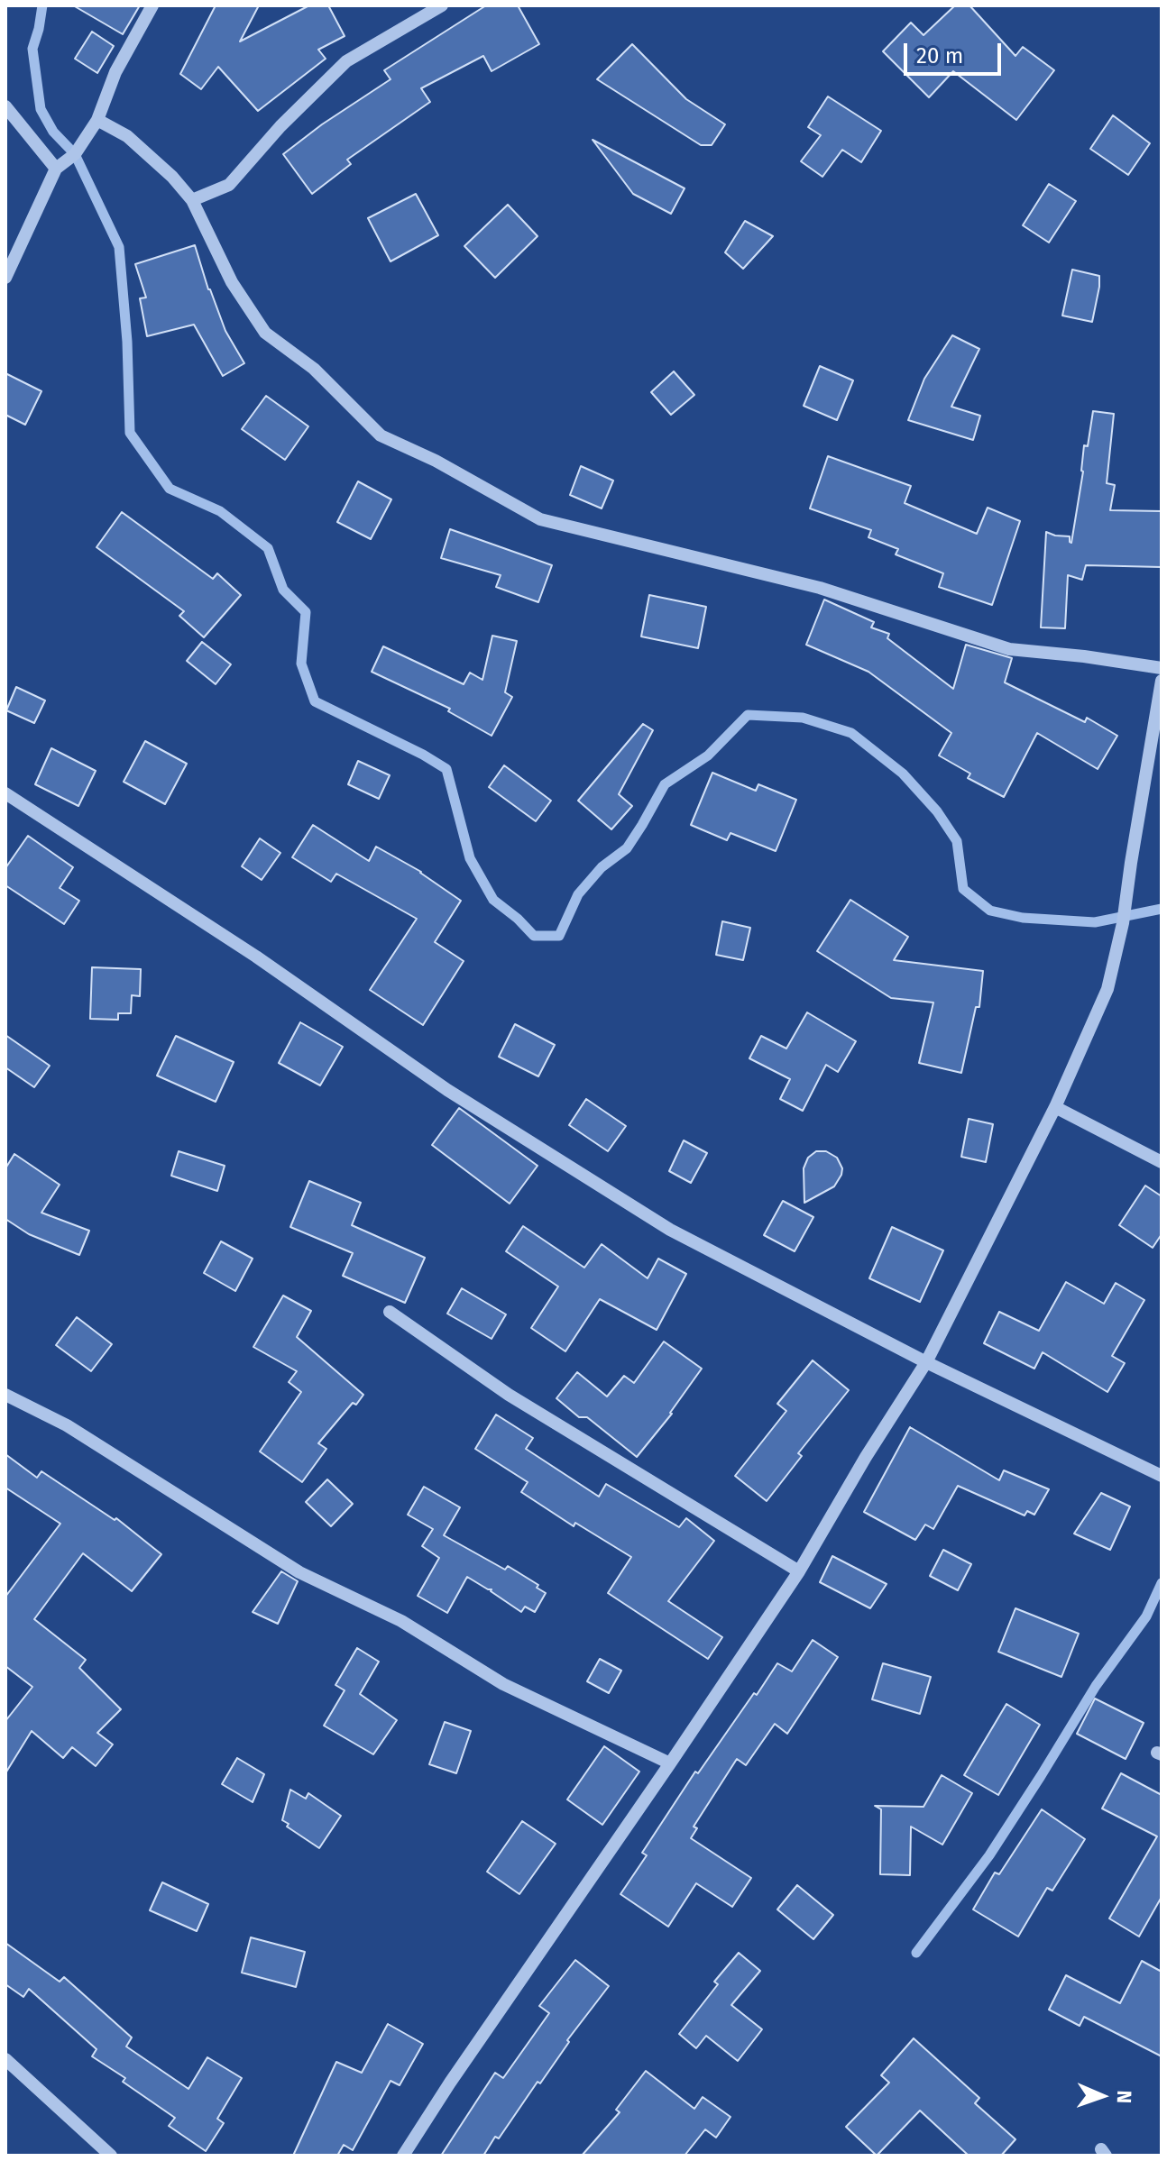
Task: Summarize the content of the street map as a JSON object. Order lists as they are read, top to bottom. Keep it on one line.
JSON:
{"scale_bar":"20 m","north":"right"}
